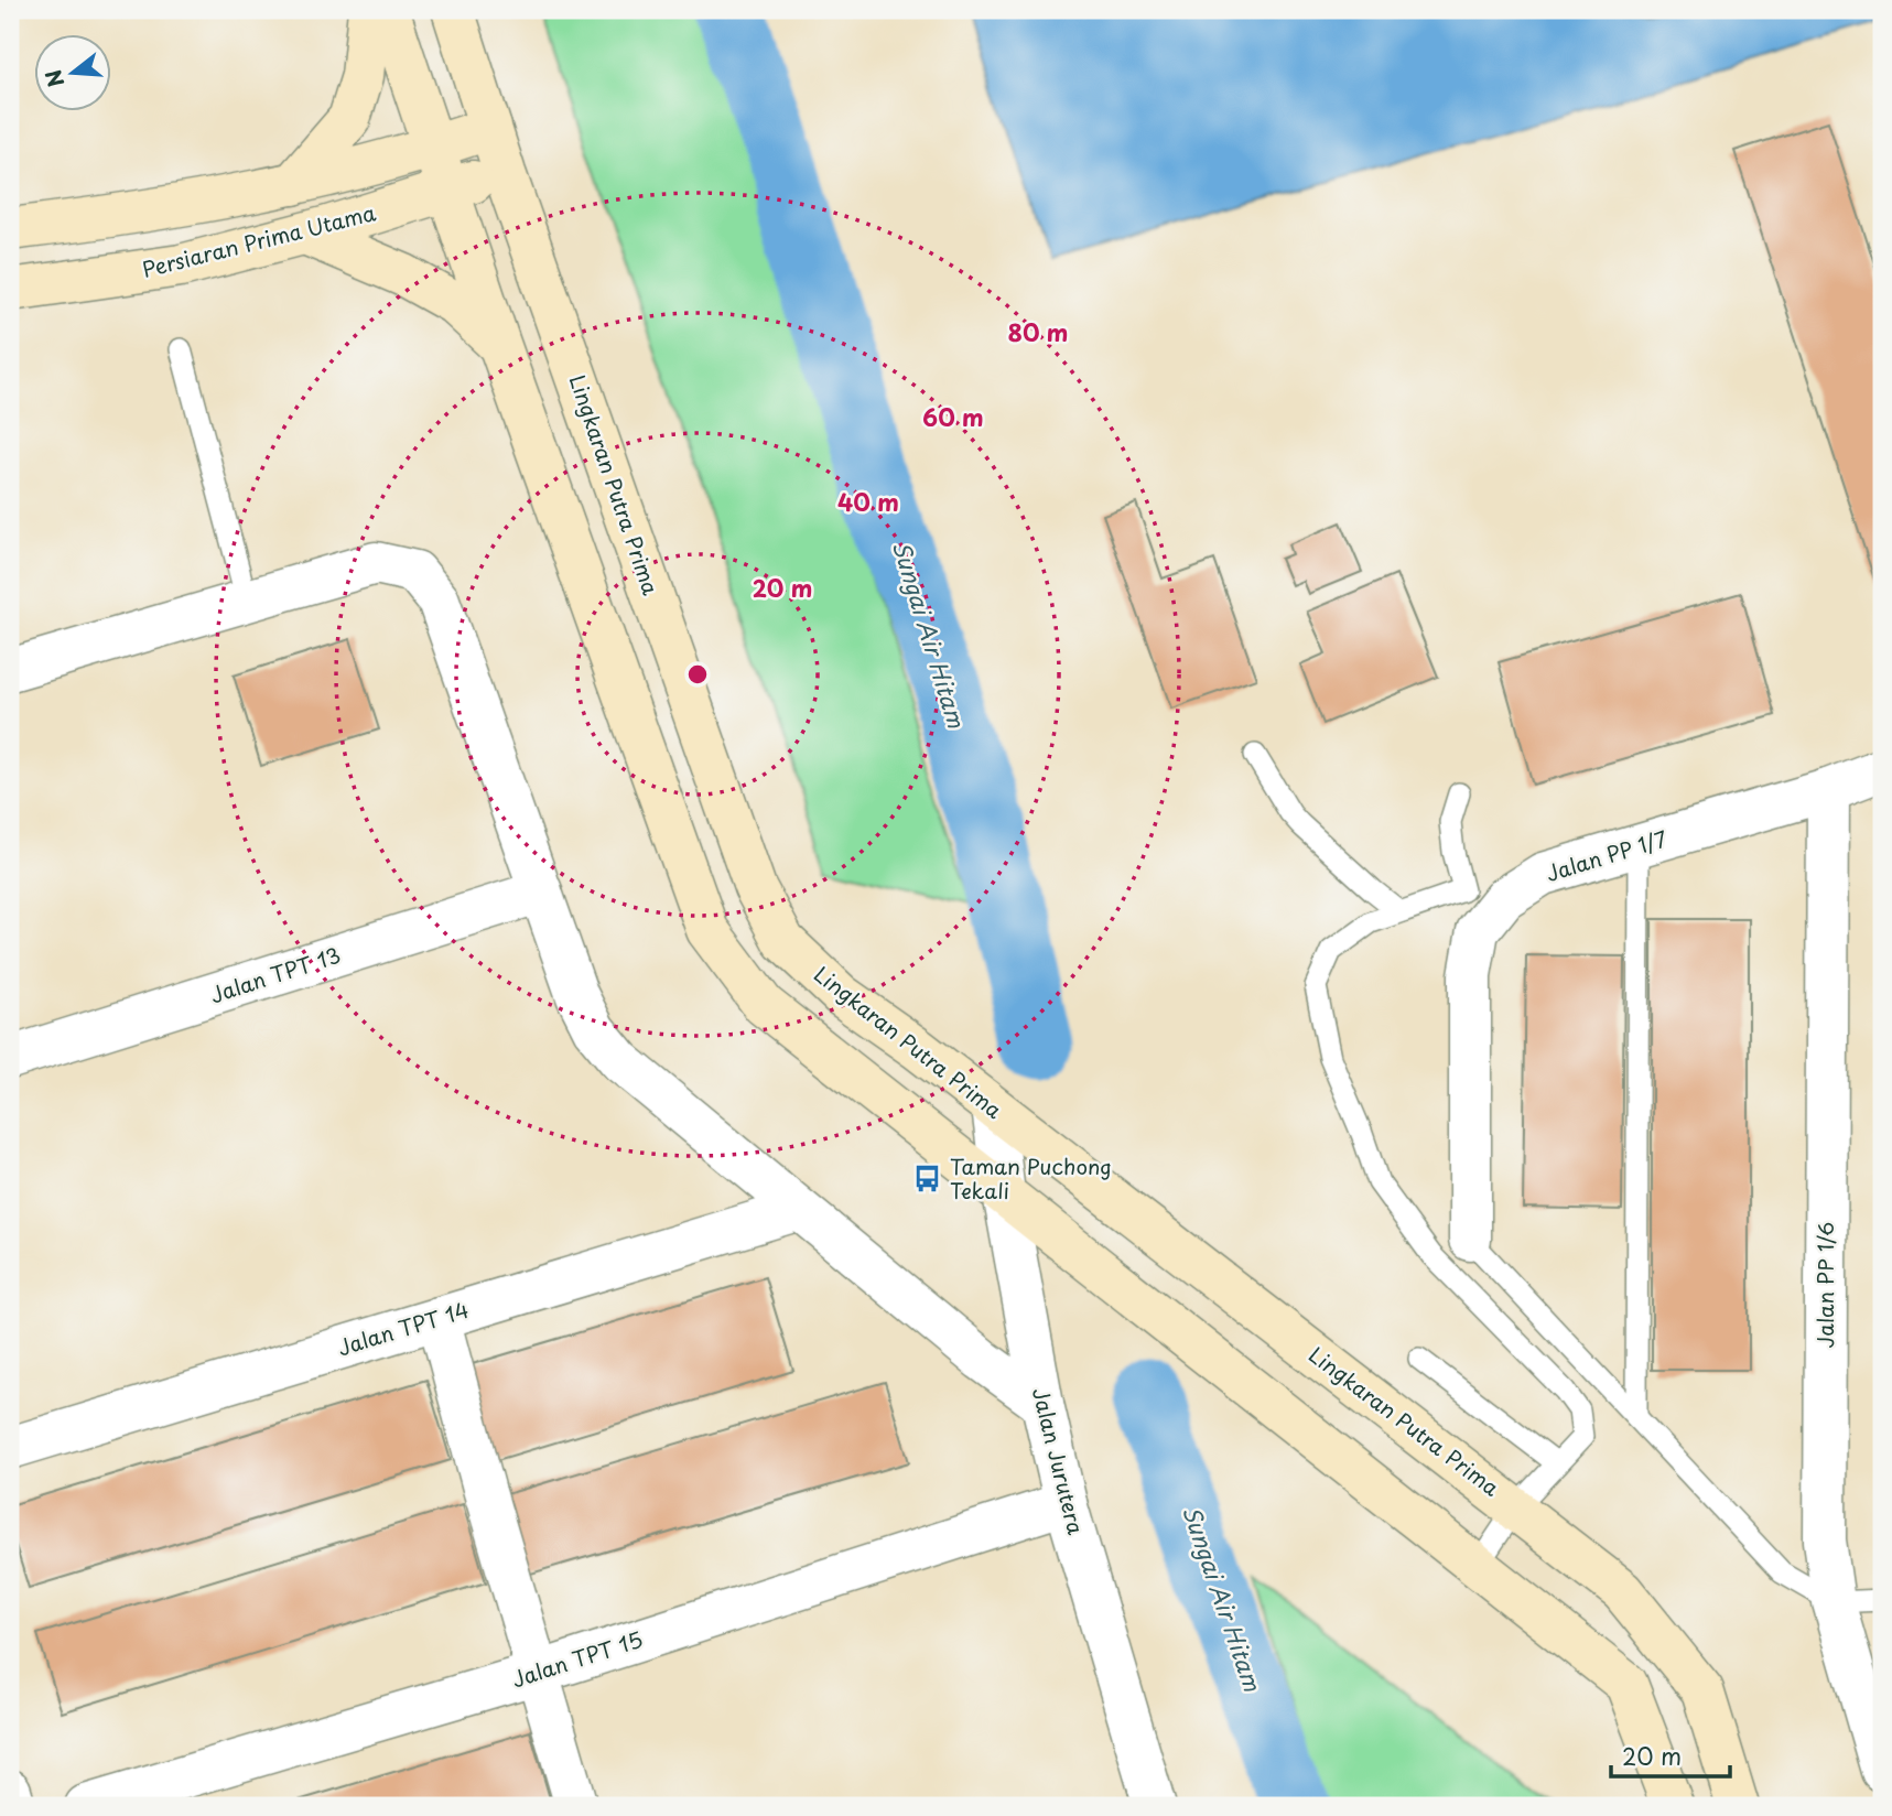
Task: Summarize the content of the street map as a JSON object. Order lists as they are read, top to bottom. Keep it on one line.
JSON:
{"streets":{"main road":["Persiaran Prima Utama","Lingkaran Putra Prima"],"street":["Jalan PP 1/7","Jalan TPT 13","Jalan PP 1/6","Jalan TPT 14","Jalan Jurutera","Jalan TPT 15"]},"crossings":[["Persiaran Prima Utama","Lingkaran Putra Prima"],["Lingkaran Putra Prima","Jalan Jurutera"],["Jalan PP 1/7","Jalan PP 1/6"],["Jalan Jurutera","Jalan TPT 15"]],"water":["Sungai Air Hitam"],"places":{"bus stop":["Taman Puchong Tekali"]},"scale_bar":"20 m","north":"left","rings":["80 m","60 m","40 m","20 m"]}
